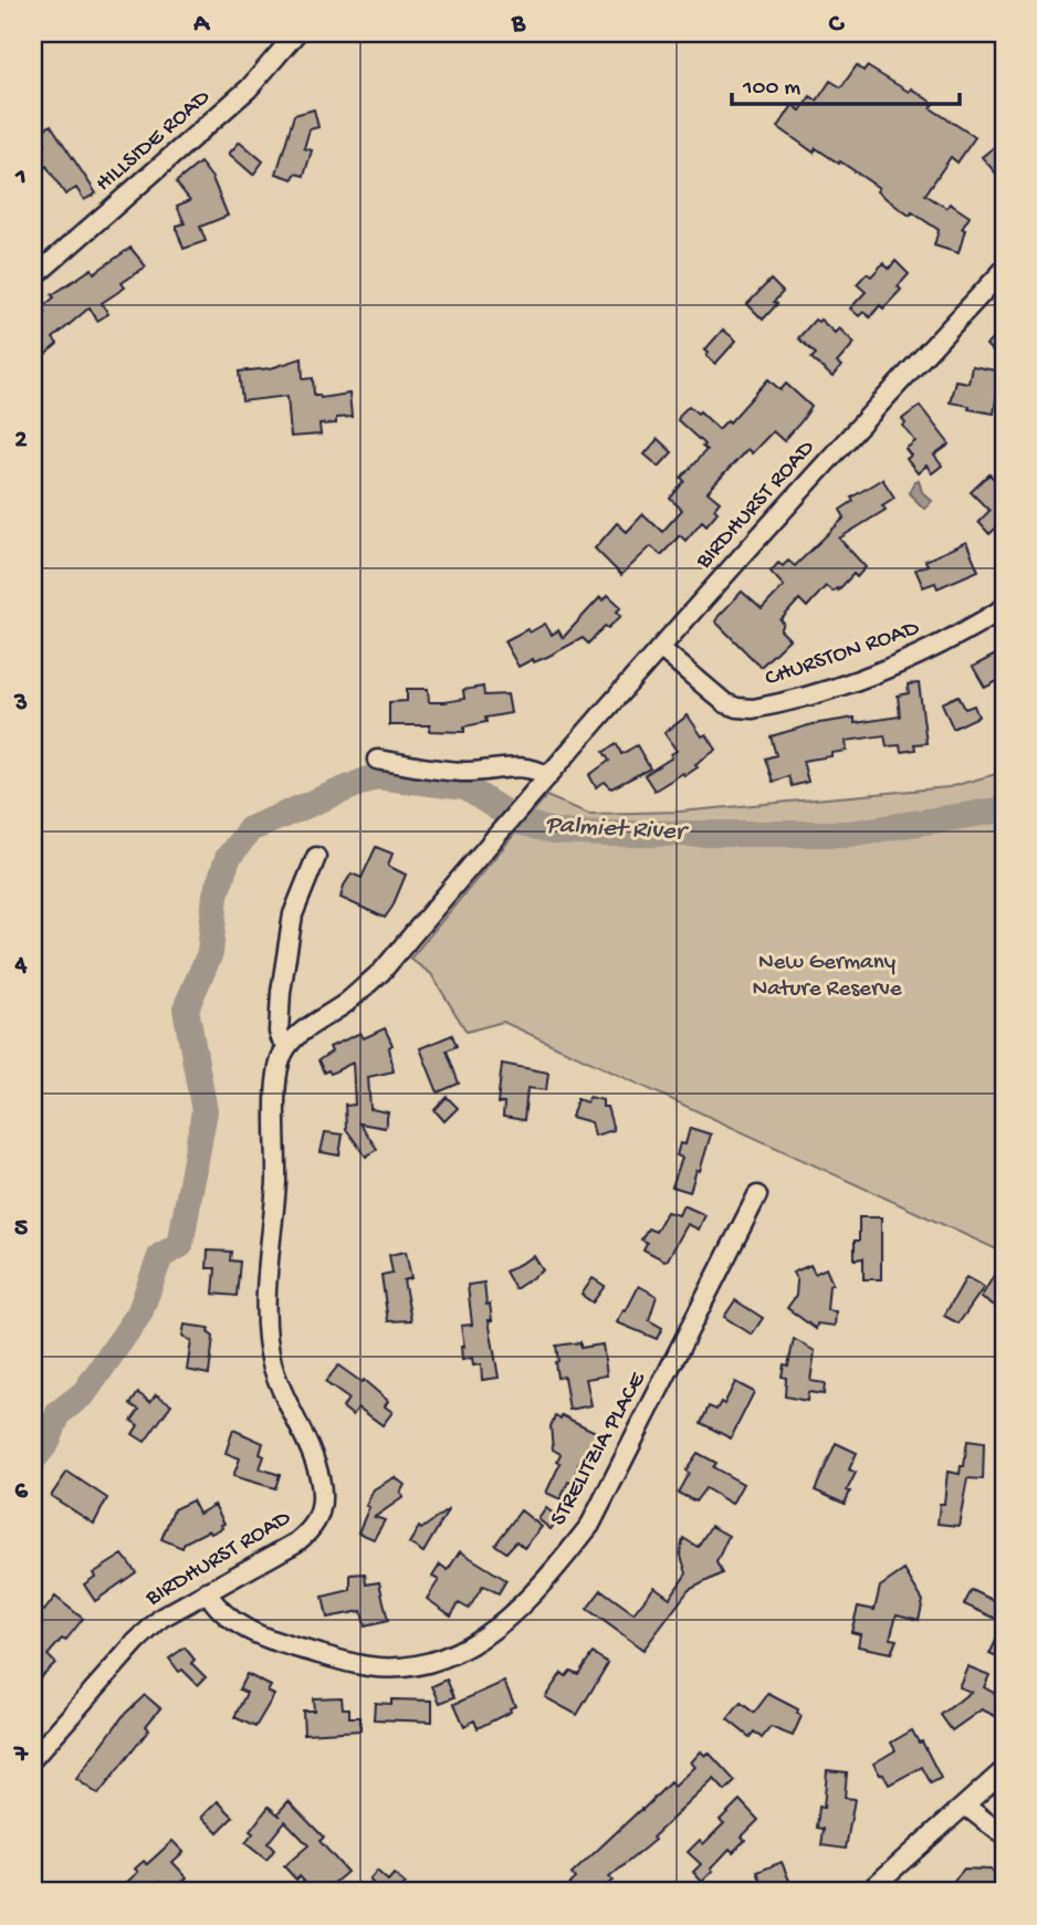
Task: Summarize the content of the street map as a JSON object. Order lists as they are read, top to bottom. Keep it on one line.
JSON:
{"streets":{"street":["HILLSIDE ROAD","BIRDHURST ROAD","CHURSTON ROAD","STRELITZIA PLACE"]},"crossings":[["BIRDHURST ROAD","CHURSTON ROAD"],["BIRDHURST ROAD","STRELITZIA PLACE"]],"water":["Palmiet River"],"parks":["New Germany Nature Reserve"],"scale_bar":"100 m","grid":{"columns":["A","B","C"],"rows":["1","2","3","4","5","6","7"]}}
